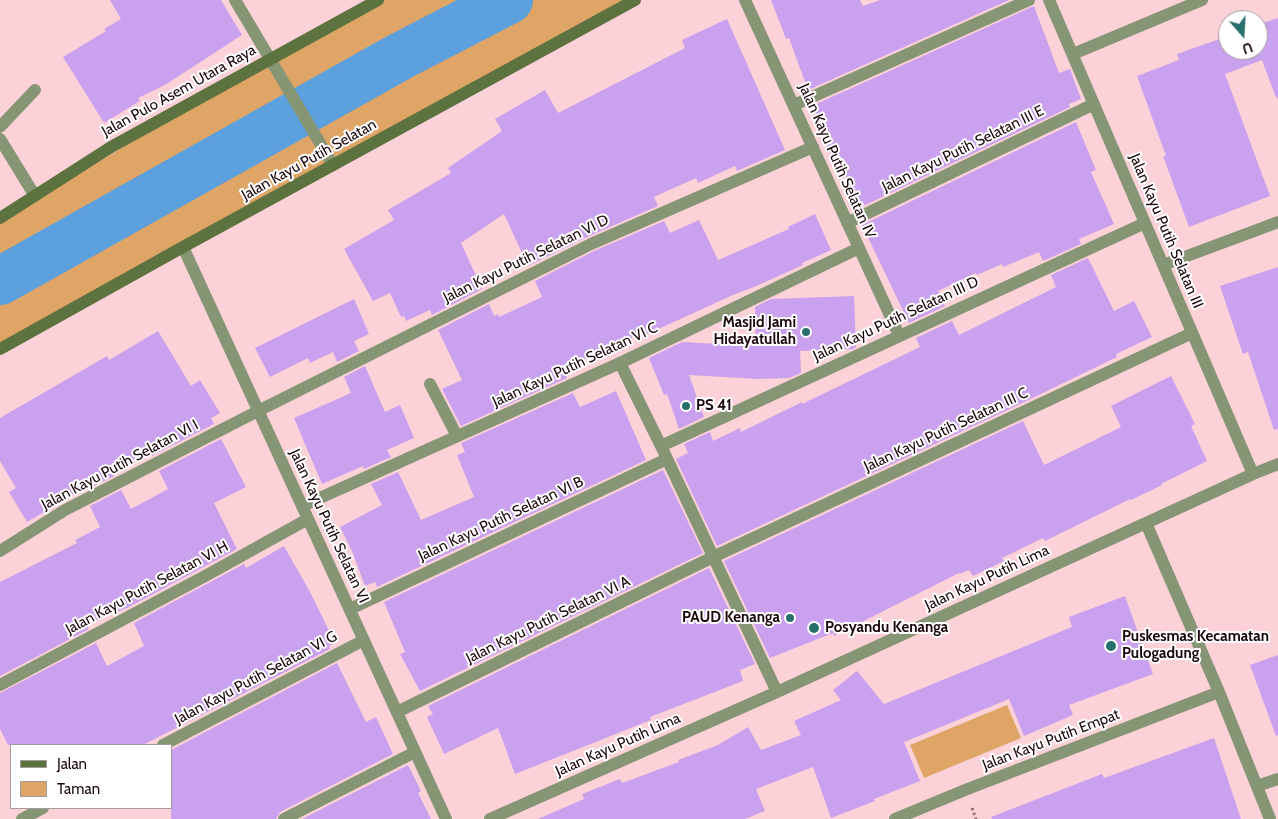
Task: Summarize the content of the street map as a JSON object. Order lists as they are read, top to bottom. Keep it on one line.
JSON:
{"streets":{"street":["Jalan Pulo Asem Utara Raya","Jalan Kayu Putih Selatan III E","Jalan Kayu Putih Selatan","Jalan Kayu Putih Selatan IV","Jalan Kayu Putih Selatan III","Jalan Kayu Putih Selatan VI D","Jalan Kayu Putih Selatan III D","Jalan Kayu Putih Selatan VI C","Jalan Kayu Putih Selatan III C","Jalan Kayu Putih Selatan VI I","Jalan Kayu Putih Selatan VI B","Jalan Kayu Putih Selatan VI","Jalan Kayu Putih Lima","Jalan Kayu Putih Selatan VI H","Jalan Kayu Putih Selatan VI A","Jalan Kayu Putih Selatan VI G","Jalan Kayu Putih Empat"]},"crossings":[["Jalan Kayu Putih Selatan III E","Jalan Kayu Putih Selatan IV"],["Jalan Kayu Putih Selatan III E","Jalan Kayu Putih Selatan III"],["Jalan Kayu Putih Selatan","Jalan Kayu Putih Selatan VI"],["Jalan Kayu Putih Selatan IV","Jalan Kayu Putih Selatan VI D"],["Jalan Kayu Putih Selatan IV","Jalan Kayu Putih Selatan III D"],["Jalan Kayu Putih Selatan IV","Jalan Kayu Putih Selatan VI C"],["Jalan Kayu Putih Selatan III","Jalan Kayu Putih Selatan III D"],["Jalan Kayu Putih Selatan III","Jalan Kayu Putih Selatan III C"],["Jalan Kayu Putih Selatan III","Jalan Kayu Putih Lima"],["Jalan Kayu Putih Selatan VI D","Jalan Kayu Putih Selatan VI I"],["Jalan Kayu Putih Selatan VI D","Jalan Kayu Putih Selatan VI"],["Jalan Kayu Putih Selatan VI C","Jalan Kayu Putih Selatan VI"],["Jalan Kayu Putih Selatan III C","Jalan Kayu Putih Selatan VI A"],["Jalan Kayu Putih Selatan VI I","Jalan Kayu Putih Selatan VI"],["Jalan Kayu Putih Selatan VI B","Jalan Kayu Putih Selatan VI"],["Jalan Kayu Putih Selatan VI","Jalan Kayu Putih Selatan VI H"],["Jalan Kayu Putih Selatan VI","Jalan Kayu Putih Selatan VI A"],["Jalan Kayu Putih Selatan VI","Jalan Kayu Putih Selatan VI G"]],"places":["Masjid Jami Hidayatullah","PS 41","PAUD Kenanga","Posyandu Kenanga","Puskesmas Kecamatan Pulogadung"],"legend":["Jalan","Taman"],"north":"bottom"}
